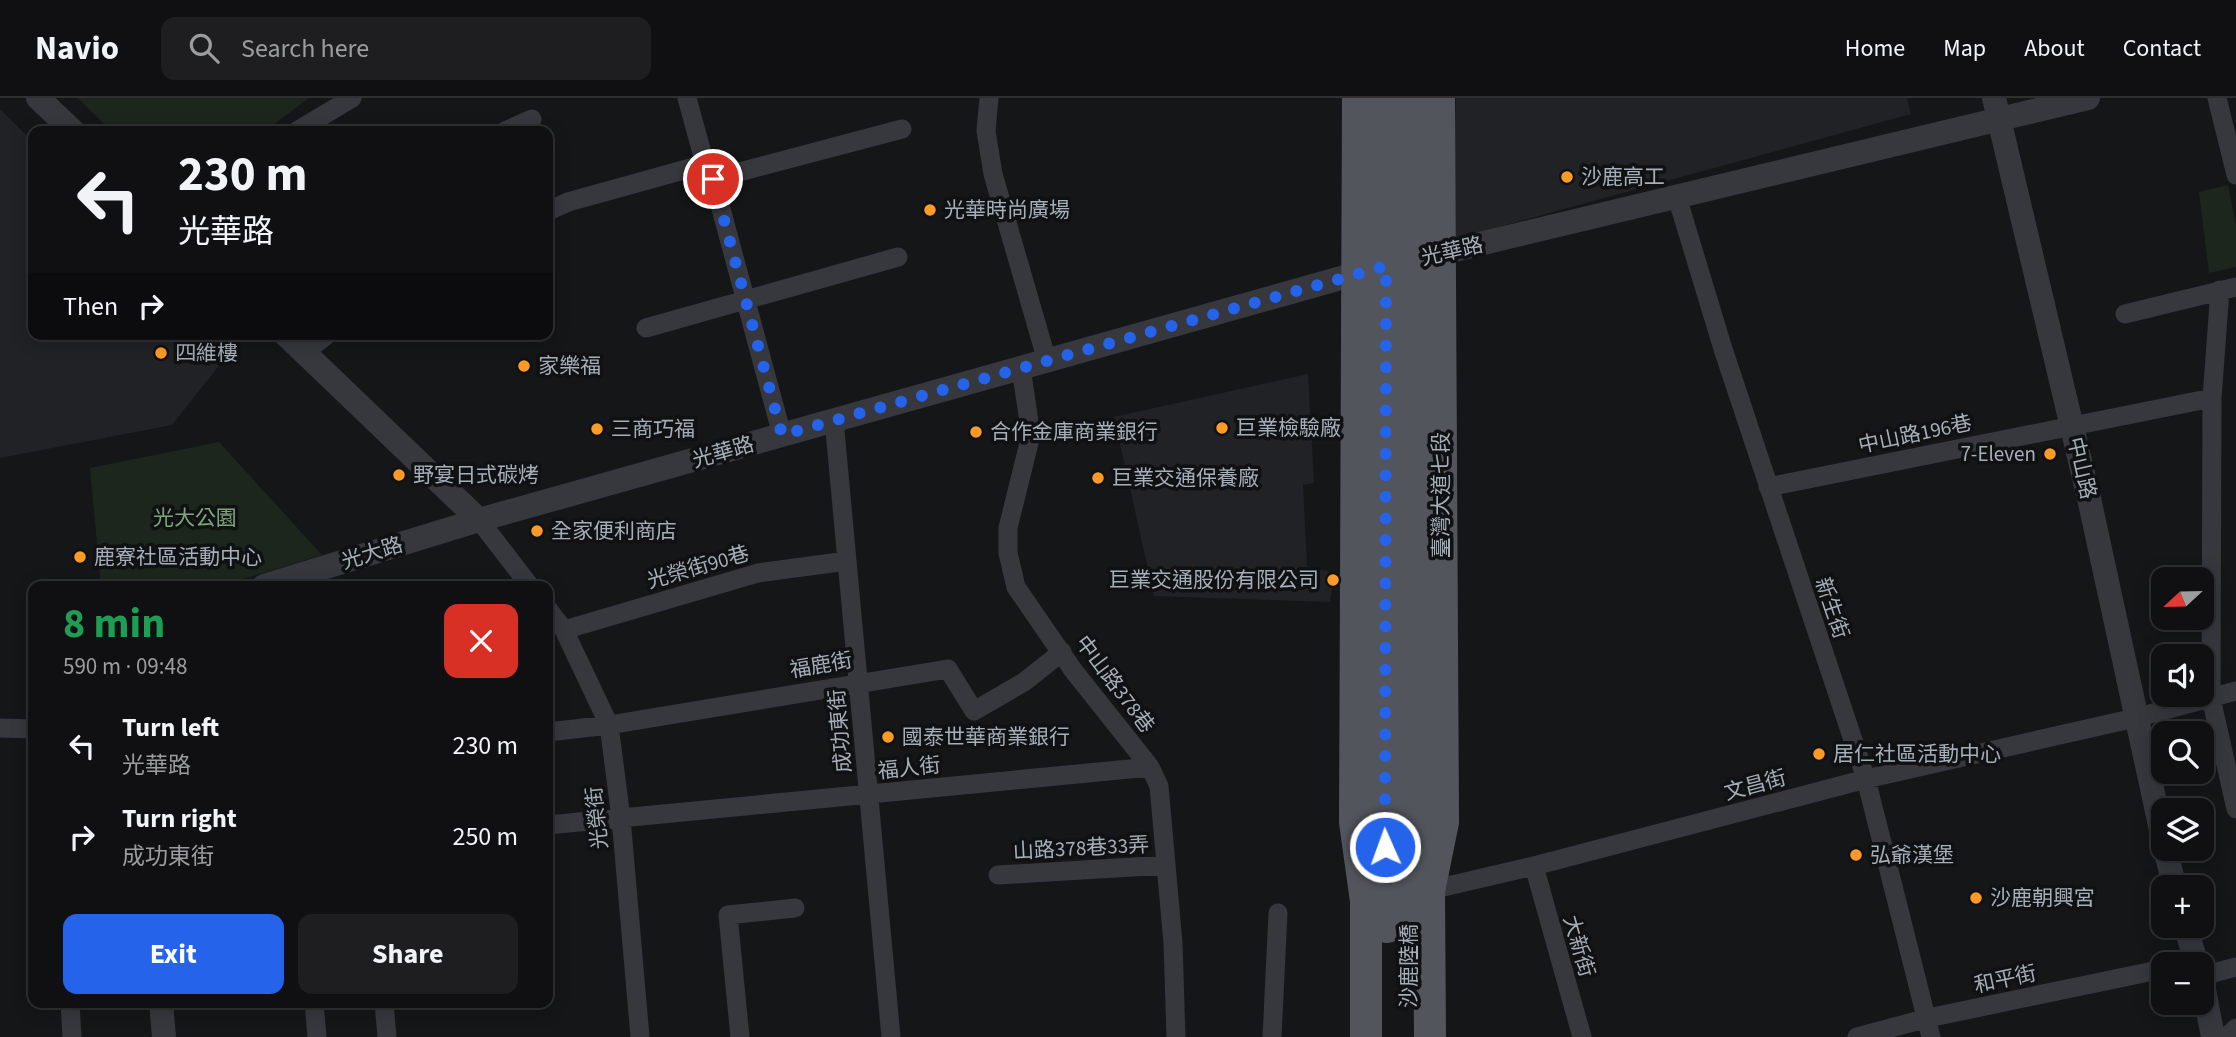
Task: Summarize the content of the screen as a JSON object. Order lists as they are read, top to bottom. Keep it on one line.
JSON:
{"streets":{"main road":["臺灣大道七段","沙鹿陸橋"],"street":["光華路","中山路196巷","中山路","光大路","光榮街90巷","新生街","福鹿街","中山路378巷","成功東街","福人街","文昌街","光榮街","山路378巷33弄","大新街","和平街"]},"crossings":[["光華路","臺灣大道七段"],["光華路","光大路"],["光華路","新生街"],["光華路","中山路378巷"],["光華路","成功東街"],["中山路196巷","中山路"],["中山路196巷","新生街"],["中山路","文昌街"],["臺灣大道七段","文昌街"],["臺灣大道七段","沙鹿陸橋"],["光榮街90巷","成功東街"],["光榮街90巷","光榮街"],["新生街","文昌街"],["新生街","和平街"],["福鹿街","中山路378巷"],["福鹿街","成功東街"],["福鹿街","光榮街"],["中山路378巷","福人街"],["中山路378巷","山路378巷33弄"],["成功東街","福人街"],["福人街","光榮街"],["文昌街","大新街"],["文昌街","沙鹿陸橋"]],"parks":["光大公園"],"places":["沙鹿高工","光華時尚廣場","四維樓","家樂福","巨業檢驗廠","三商巧福","合作金庫商業銀行","7-Eleven","野宴日式碳烤","巨業交通保養廠","全家便利商店","鹿寮社區活動中心","巨業交通股份有限公司","國泰世華商業銀行","居仁社區活動中心","弘爺漢堡","沙鹿朝興宮"],"north":"left","page":{"header":"Navio","search":"Search here","nav":["Home","Map","About","Contact"],"turn":["230 m","光華路"],"then":"Then","map_buttons":["+","−"],"heading":["8 min","590 m · 09:48"],"list":[{"name":"Turn left","note":"光華路","value":"230 m"},{"name":"Turn right","note":"成功東街","value":"250 m"}],"buttons":["Exit","Share"]}}
